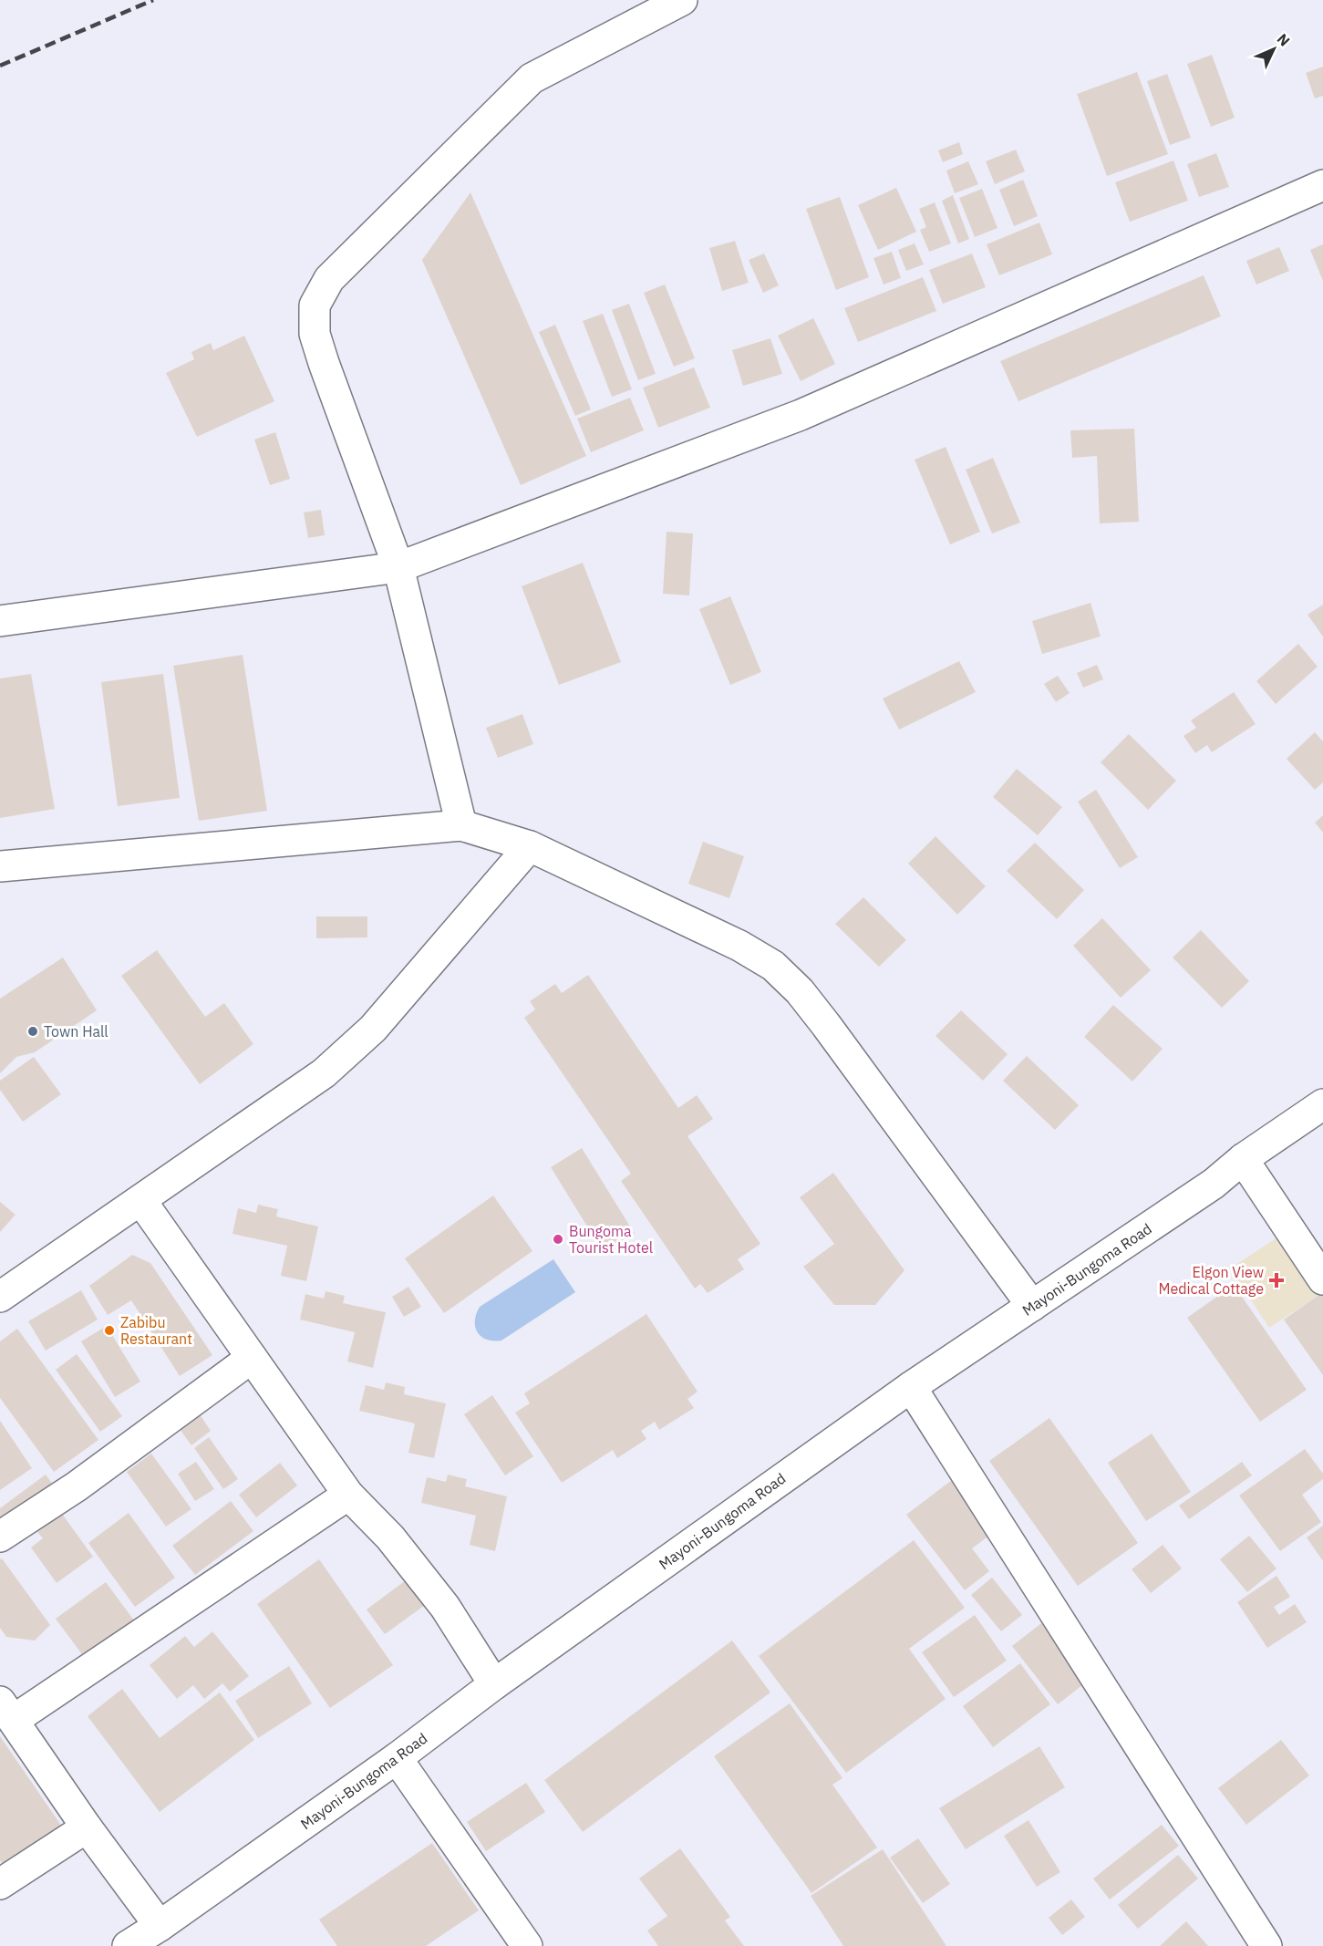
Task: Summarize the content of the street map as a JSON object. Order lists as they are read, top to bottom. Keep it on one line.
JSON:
{"streets":{"street":["Mayoni-Bungoma Road"]},"places":{"other":["Town Hall","Bungoma Tourist Hotel","Zabibu Restaurant"],"health":["Elgon View Medical Cottage"]},"north":"top right"}
